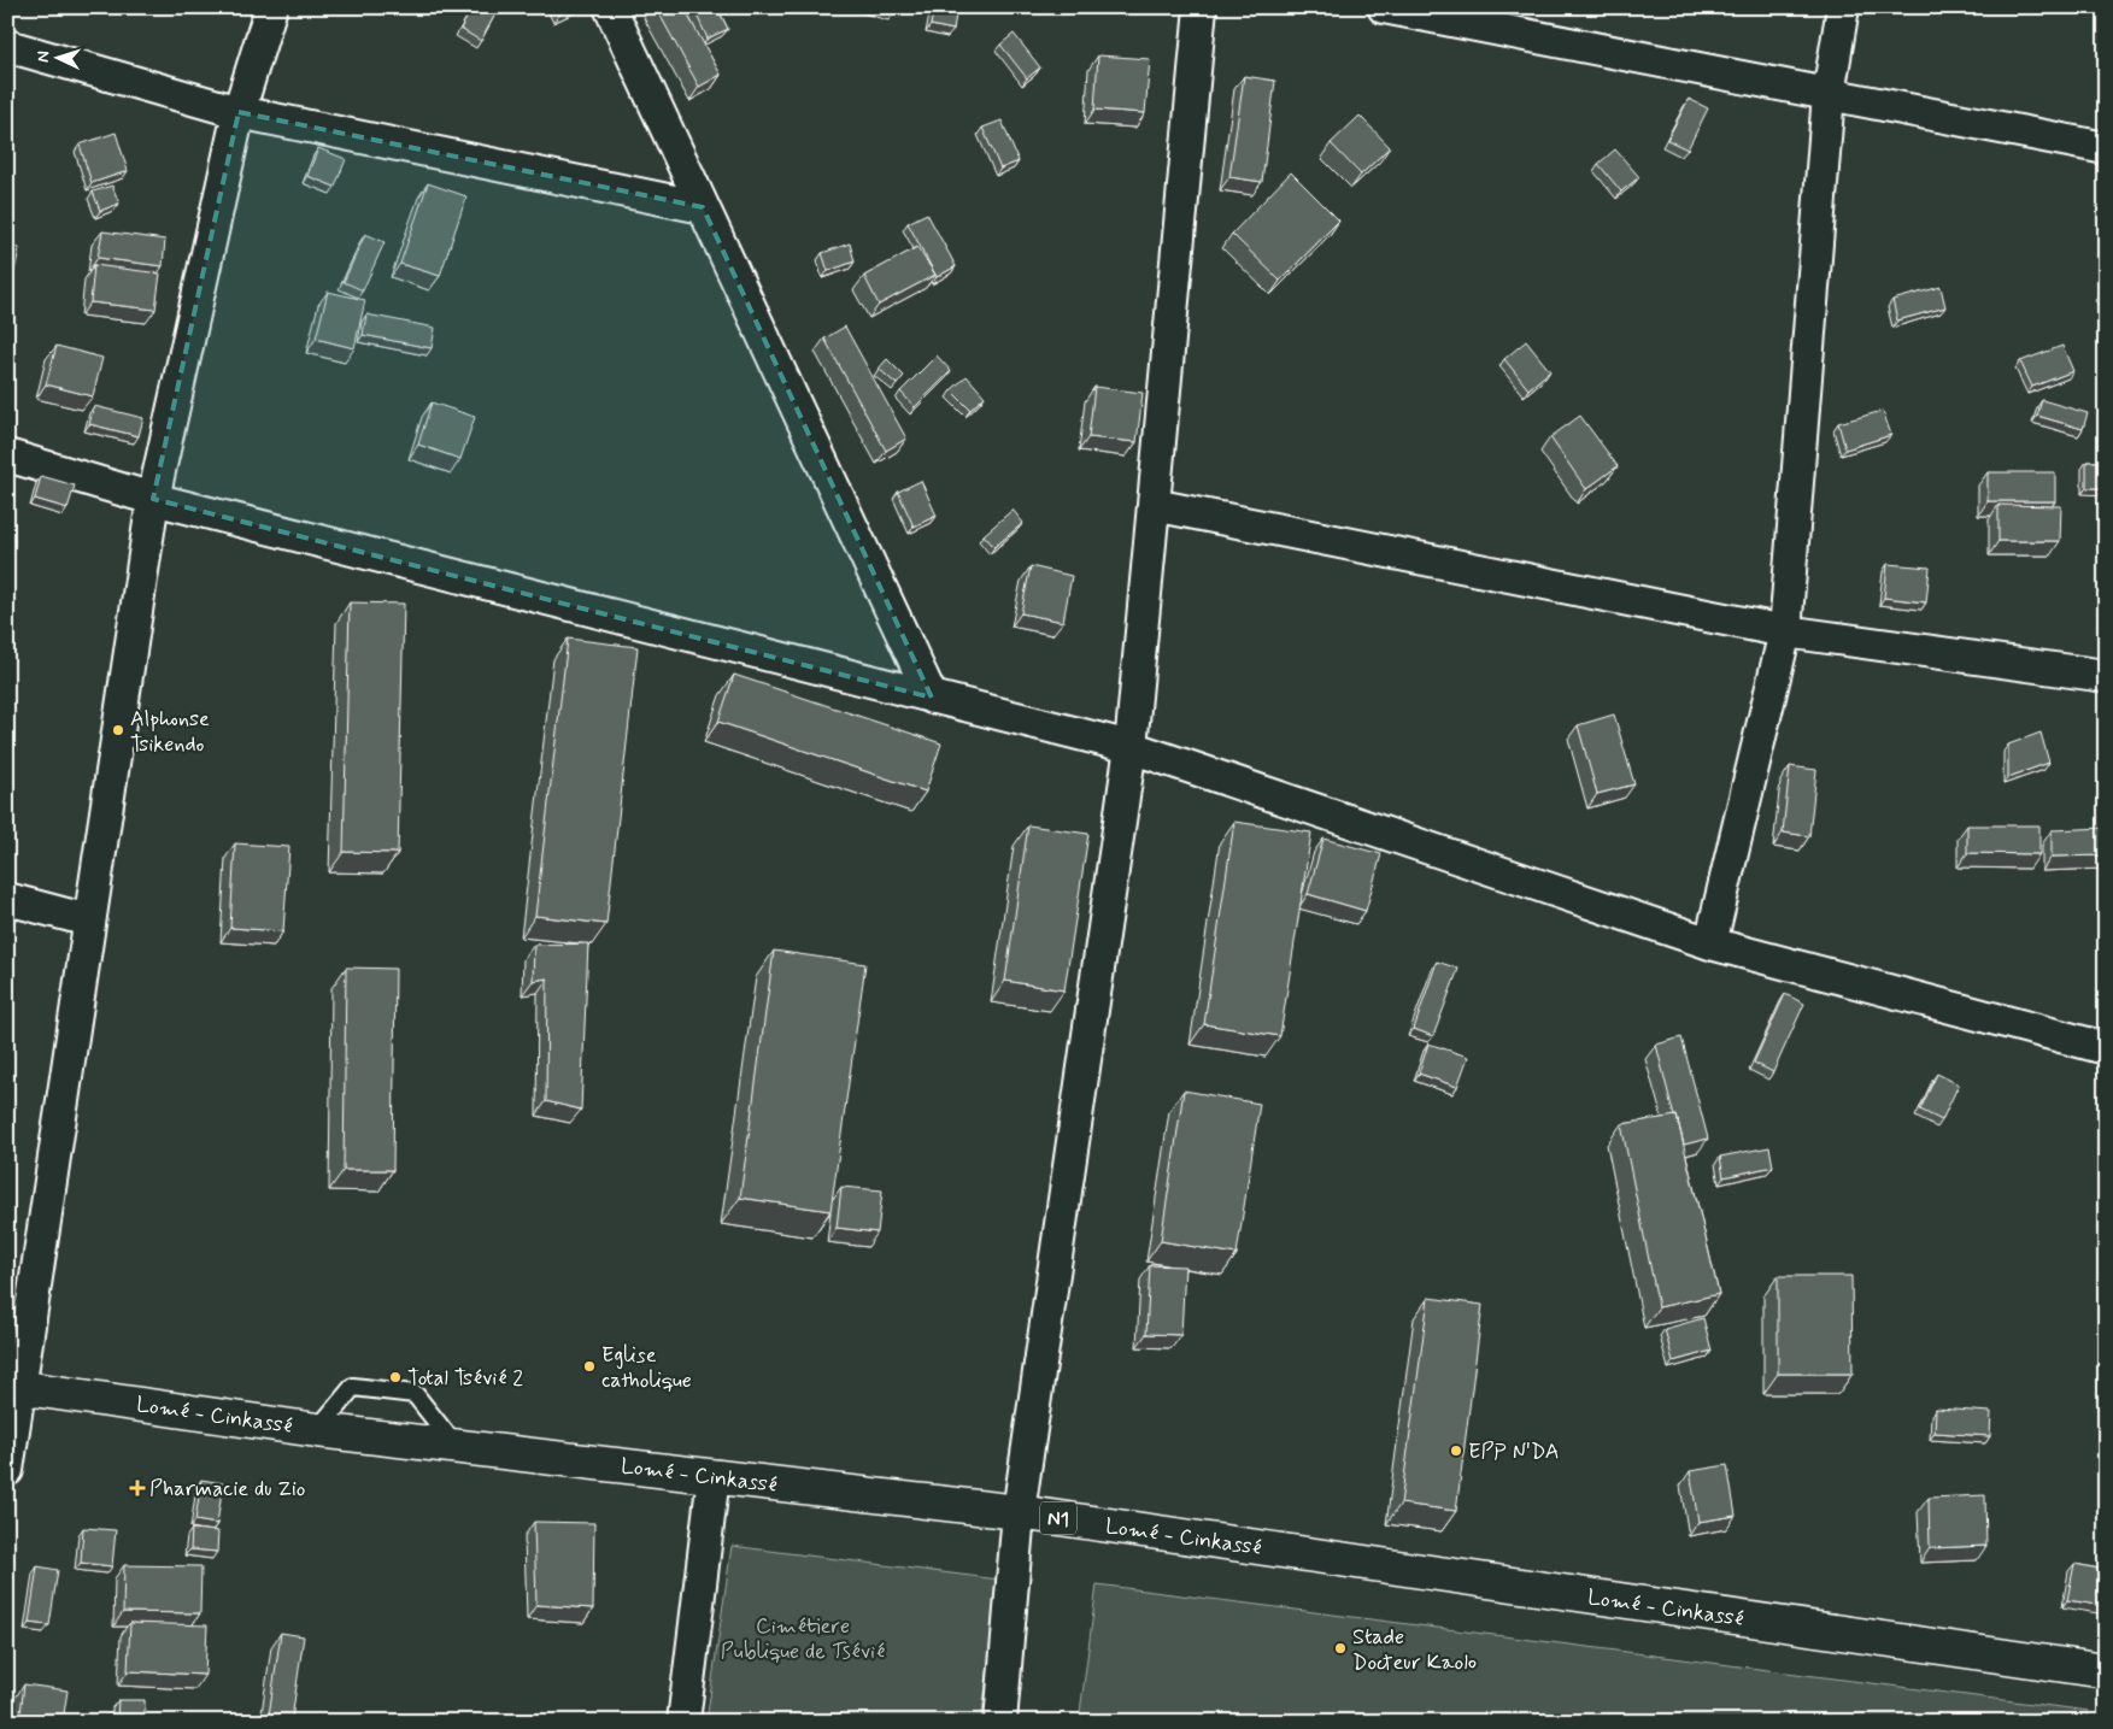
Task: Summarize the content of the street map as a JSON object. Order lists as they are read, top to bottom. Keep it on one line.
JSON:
{"streets":{"highway":["Lomé - Cinkassé","N1"]},"parks":["Cimétiere Publique de Tsévié"],"places":{"other":["Alphonse Tsikendo","Eglise catholique","Total Tsévié 2","EPP N'DA","Stade Docteur Kaolo"],"health":["Pharmacie du Zio"]},"north":"left"}
